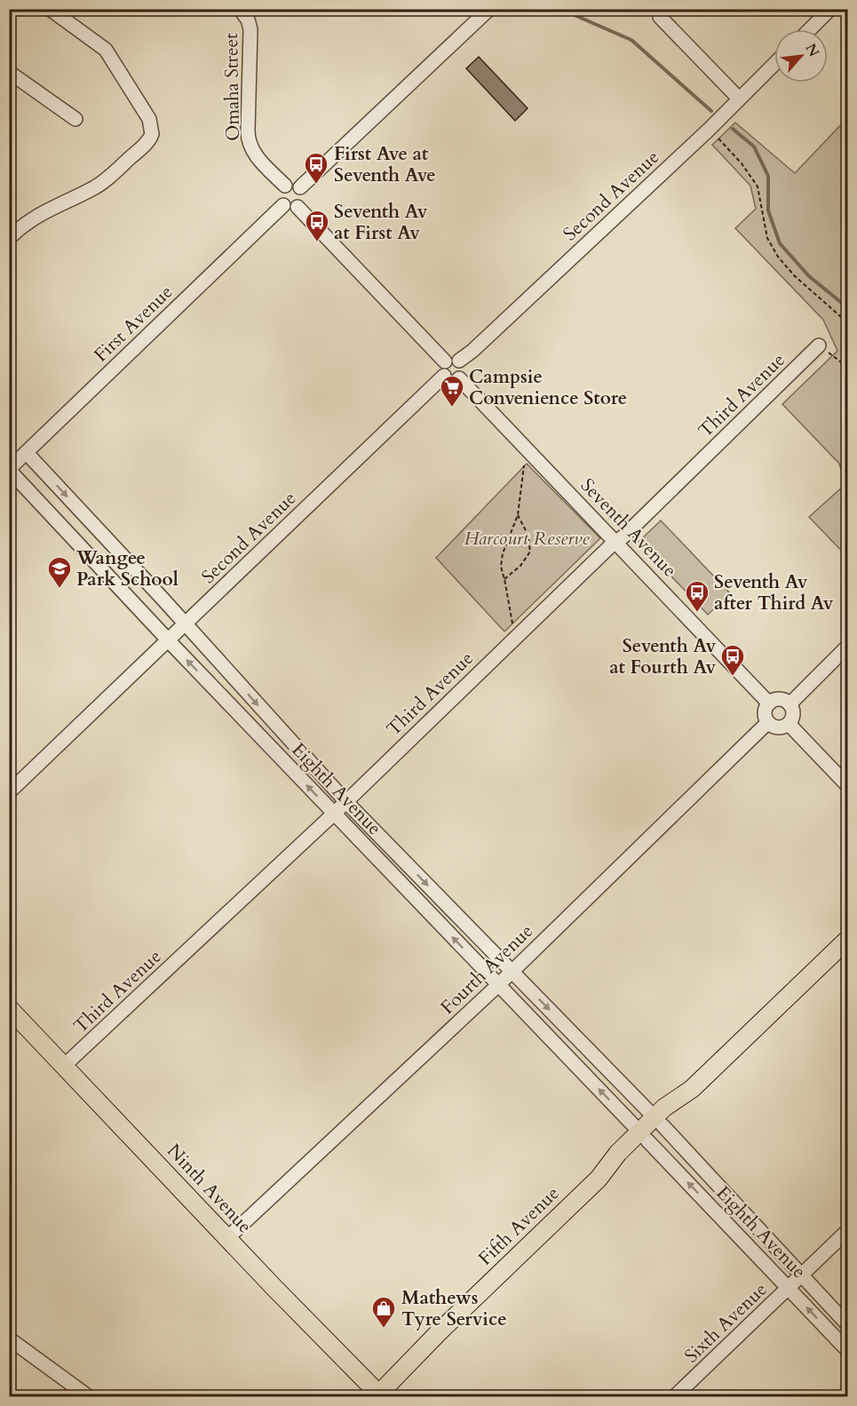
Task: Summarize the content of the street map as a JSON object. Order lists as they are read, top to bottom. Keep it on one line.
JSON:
{"streets":{"main road":["Ninth Avenue","Fifth Avenue"],"street":["Omaha Street","Second Avenue","First Avenue","Third Avenue","Seventh Avenue","Eighth Avenue","Fourth Avenue","Sixth Avenue"]},"crossings":[["Omaha Street","First Avenue"],["Second Avenue","Seventh Avenue"],["Second Avenue","Eighth Avenue"],["First Avenue","Eighth Avenue"],["Third Avenue","Seventh Avenue"],["Third Avenue","Eighth Avenue"],["Third Avenue","Ninth Avenue"],["Seventh Avenue","Fourth Avenue"],["Eighth Avenue","Fourth Avenue"],["Eighth Avenue","Fifth Avenue"],["Eighth Avenue","Sixth Avenue"],["Fourth Avenue","Ninth Avenue"],["Ninth Avenue","Fifth Avenue"]],"parks":["Harcourt Reserve"],"places":{"bus stop":["First Ave at Seventh Ave","Seventh Av at First Av","Seventh Av after Third Av","Seventh Av at Fourth Av"],"supermarket":["Campsie Convenience Store"],"school or university":["Wangee Park School"],"shop":["Mathews Tyre Service"]},"north":"top right"}
